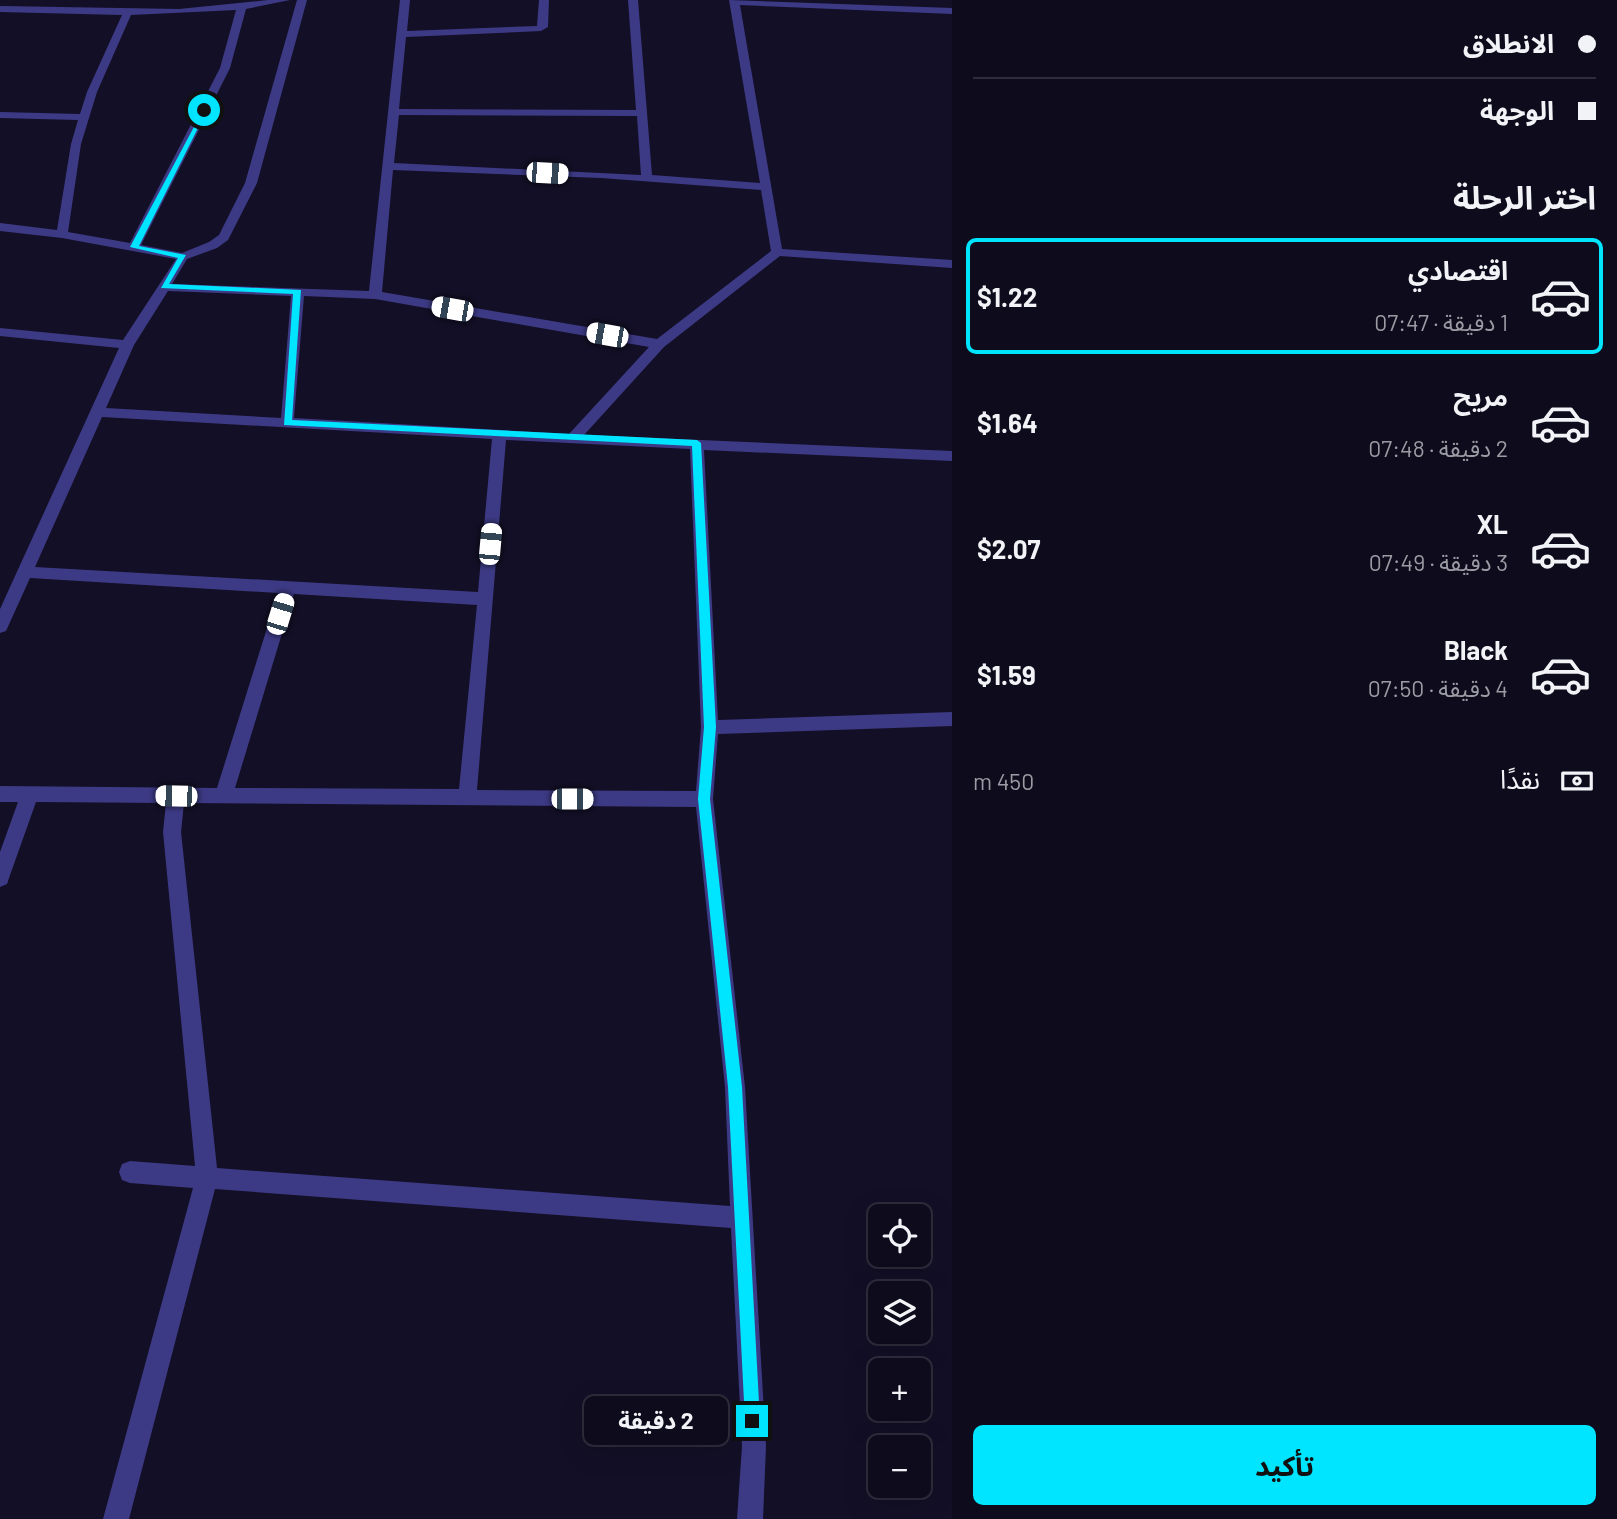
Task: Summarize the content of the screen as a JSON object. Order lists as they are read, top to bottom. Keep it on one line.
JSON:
{"page":{"banner":["الانطلاق","الوجهة"],"heading":"اختر الرحلة","list":[{"name":"اقتصادي","note":"1 دقيقة · 07:47","value":"$1.22"},{"name":"مريح","note":"2 دقيقة · 07:48","value":"$1.64"},{"name":"XL","note":"3 دقيقة · 07:49","value":"$2.07"},{"name":"Black","note":"4 دقيقة · 07:50","value":"$1.59"}],"pay":["نقدًا","450 m"],"map_buttons":["+","−"],"bubble":"2 دقيقة","buttons":"تأكيد"}}
